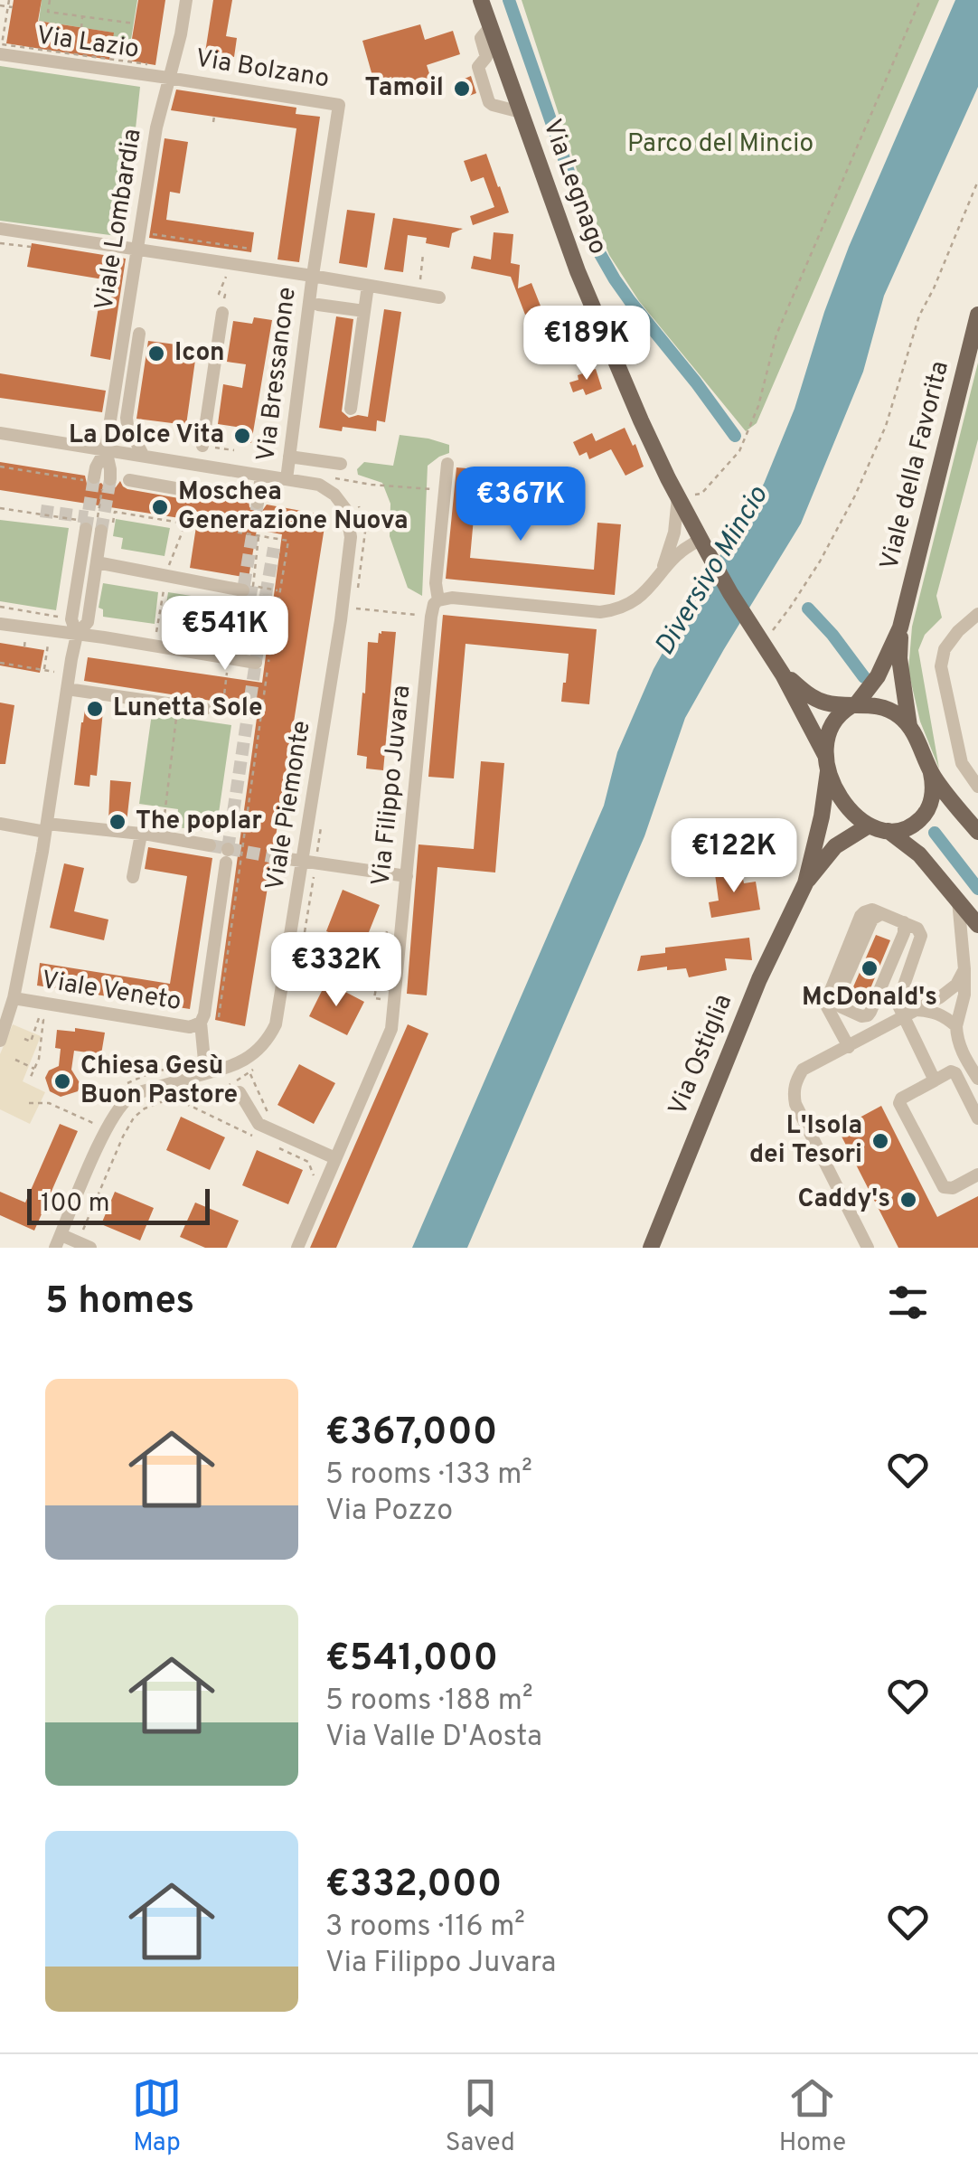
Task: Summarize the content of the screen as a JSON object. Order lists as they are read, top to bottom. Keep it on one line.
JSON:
{"streets":{"main road":["Via Legnago","Viale della Favorita","Via Ostiglia"],"street":["Via Lazio","Via Bolzano","Viale Lombardia","Via Bressanone","Via Filippo Juvara","Viale Piemonte","Viale Veneto"]},"crossings":[["Via Lazio","Via Bolzano"],["Via Lazio","Viale Lombardia"],["Via Bolzano","Viale Lombardia"],["Via Bolzano","Via Bressanone"],["Via Legnago","Viale della Favorita"],["Via Legnago","Via Ostiglia"],["Viale Lombardia","Viale Piemonte"],["Via Bressanone","Viale Piemonte"],["Viale della Favorita","Via Ostiglia"]],"water":["Diversivo Mincio"],"parks":["Parco del Mincio"],"places":["Tamoil","Icon","La Dolce Vita","Moschea Generazione Nuova","Lunetta Sole","The poplar","McDonald's","Chiesa Gesù Buon Pastore","L'Isola dei Tesori","Caddy's"],"scale_bar":"100 m","page":{"price":["€189K","€367K","€541K","€122K","€332K"],"scale":"100 m","heading":"5 homes","list":[{"name":"€367,000","note":"5 rooms · 133 m² · Via Pozzo"},{"name":"€541,000","note":"5 rooms · 188 m² · Via Valle D'Aosta"},{"name":"€332,000","note":"3 rooms · 116 m² · Via Filippo Juvara"}],"tabs":["Map","Saved","Home"]}}
